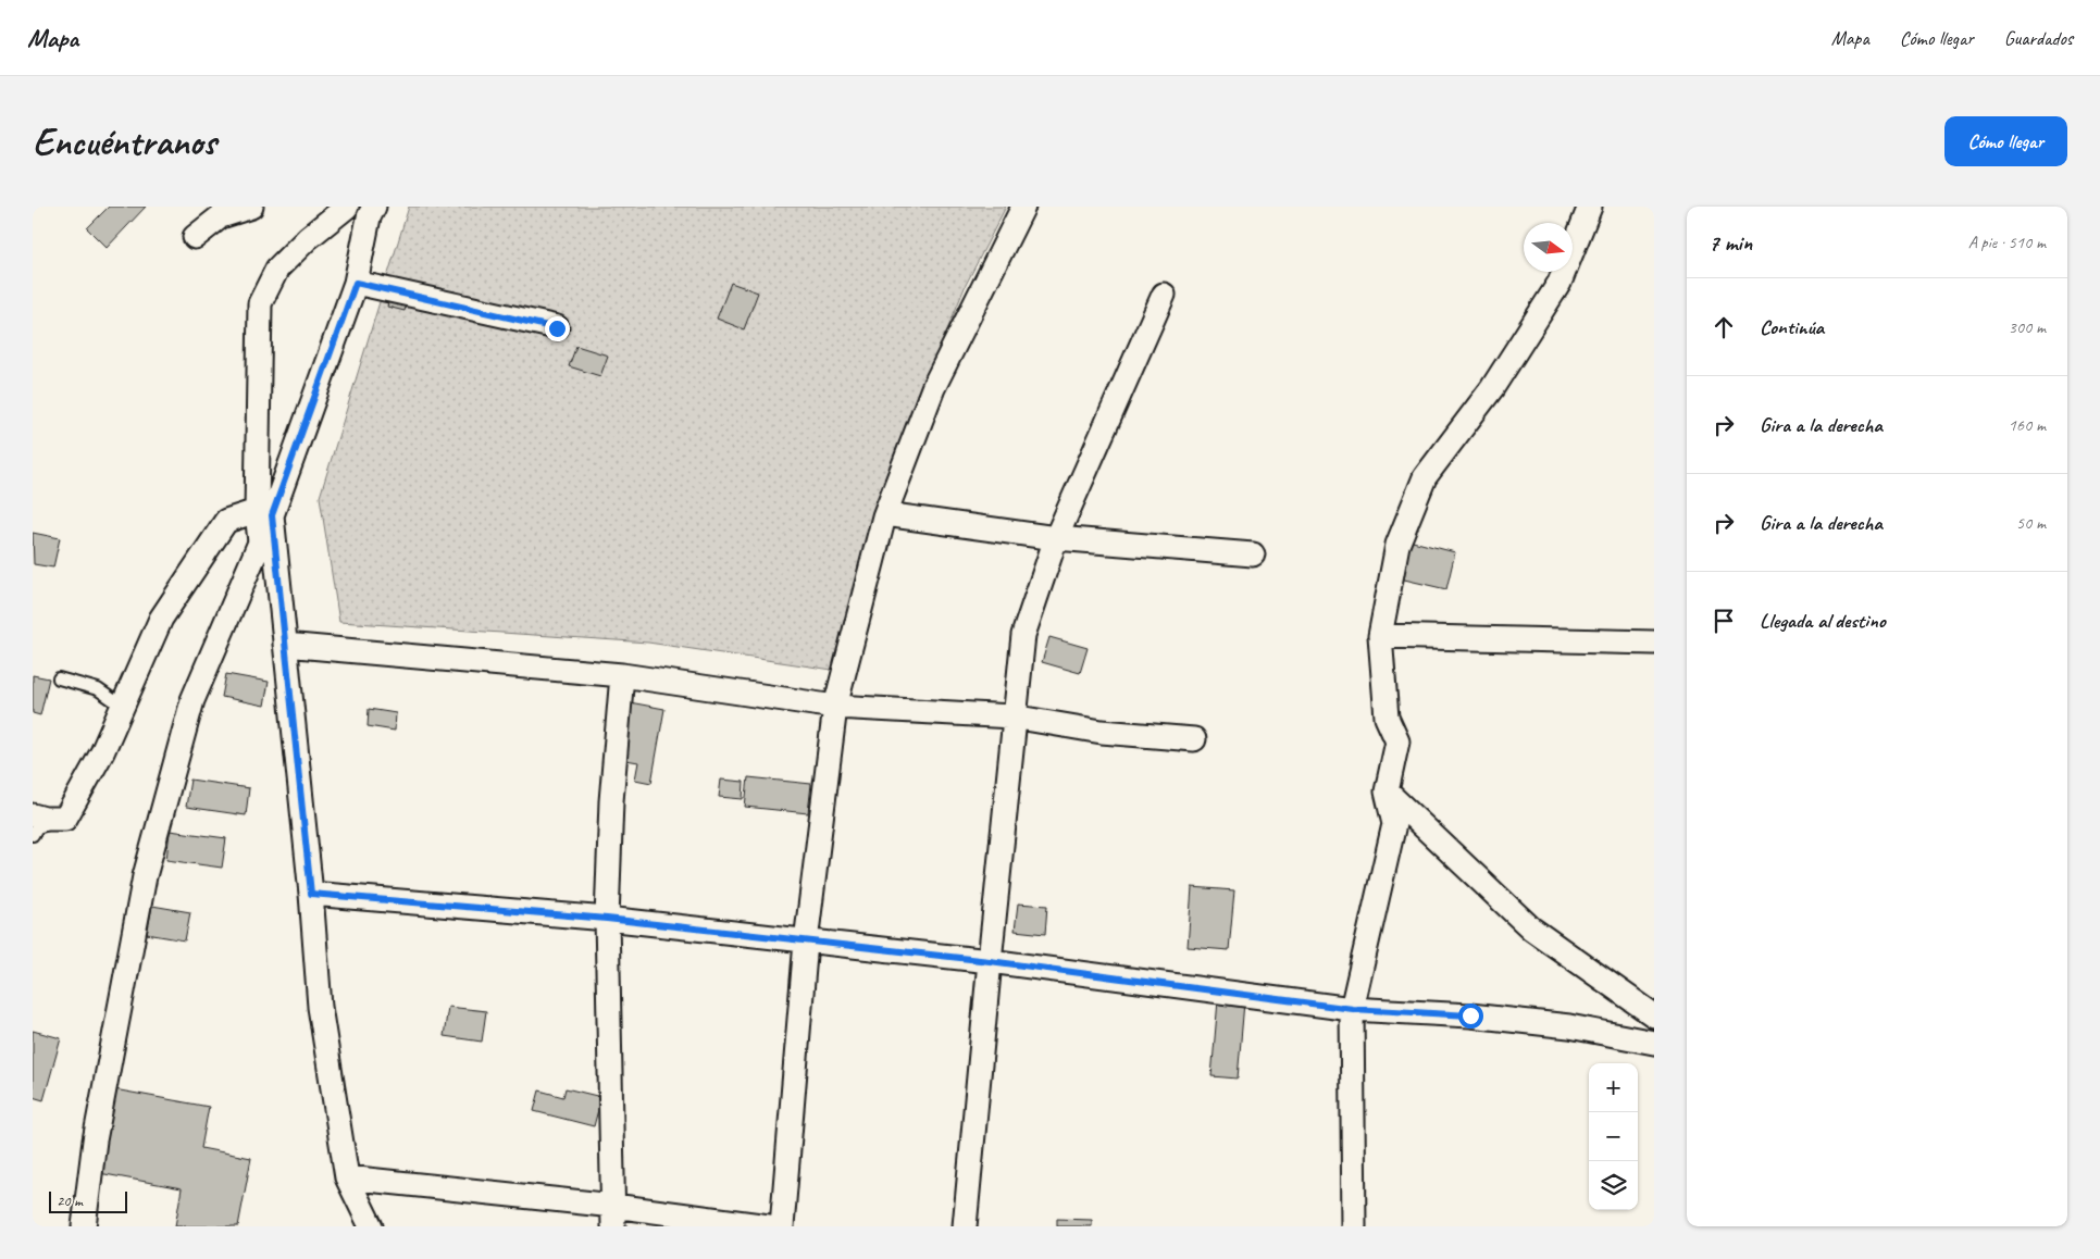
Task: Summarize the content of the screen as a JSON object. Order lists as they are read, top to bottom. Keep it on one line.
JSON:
{"scale_bar":"20 m","north":"right","page":{"header":"Mapa","nav":["Mapa","Cómo llegar","Guardados"],"buttons":"Cómo llegar","title":"Encuéntranos","heading":["7 min","A pie · 510 m"],"list":[["Continúa","300 m"],["Gira a la derecha","160 m"],["Gira a la derecha","50 m"],"Llegada al destino"],"map_buttons":["+","−"],"scale":"20 m"}}
